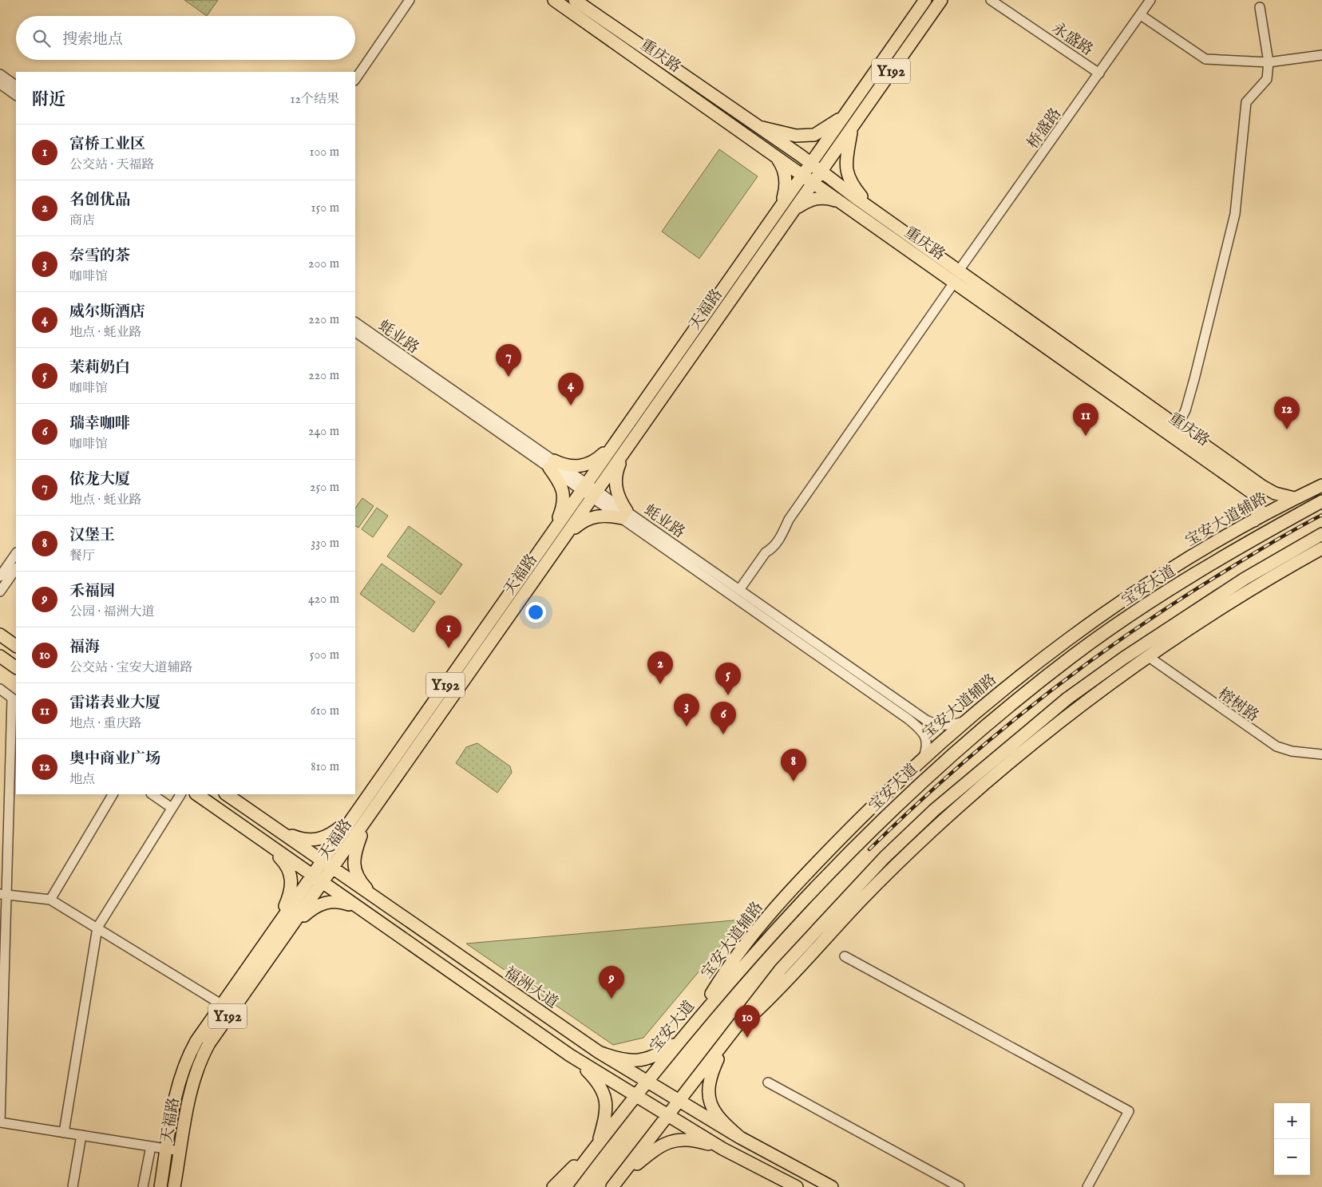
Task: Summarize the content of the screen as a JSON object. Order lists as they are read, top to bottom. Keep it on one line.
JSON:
{"streets":{"main road":["重庆路","Y192","天福路","宝安大道辅路","宝安大道","福洲大道"],"street":["永盛路","桥盛路","蚝业路","榕树路"]},"crossings":[["永盛路","桥盛路"],["重庆路","Y192"],["重庆路","桥盛路"],["重庆路","天福路"],["重庆路","宝安大道辅路"],["Y192","天福路"],["天福路","蚝业路"],["天福路","福洲大道"],["蚝业路","宝安大道辅路"],["宝安大道辅路","宝安大道"],["宝安大道","福洲大道"]],"page":{"search":"搜索地点","heading":["附近","12个结果"],"list":[{"mark":"1","name":"富桥工业区","note":"公交站 · 天福路","value":"100 m"},{"mark":"2","name":"名创优品","note":"商店","value":"150 m"},{"mark":"3","name":"奈雪的茶","note":"咖啡馆","value":"200 m"},{"mark":"4","name":"威尔斯酒店","note":"地点 · 蚝业路","value":"220 m"},{"mark":"5","name":"茉莉奶白","note":"咖啡馆","value":"220 m"},{"mark":"6","name":"瑞幸咖啡","note":"咖啡馆","value":"240 m"},{"mark":"7","name":"依龙大厦","note":"地点 · 蚝业路","value":"250 m"},{"mark":"8","name":"汉堡王","note":"餐厅","value":"330 m"},{"mark":"9","name":"禾福园","note":"公园 · 福洲大道","value":"420 m"},{"mark":"10","name":"福海","note":"公交站 · 宝安大道辅路","value":"500 m"},{"mark":"11","name":"雷诺表业大厦","note":"地点 · 重庆路","value":"610 m"},{"mark":"12","name":"奥中商业广场","note":"地点","value":"810 m"}],"pins":["7","4","12","11","1","2","5","3","6","8","9","10"],"map_buttons":["+","−"]}}
